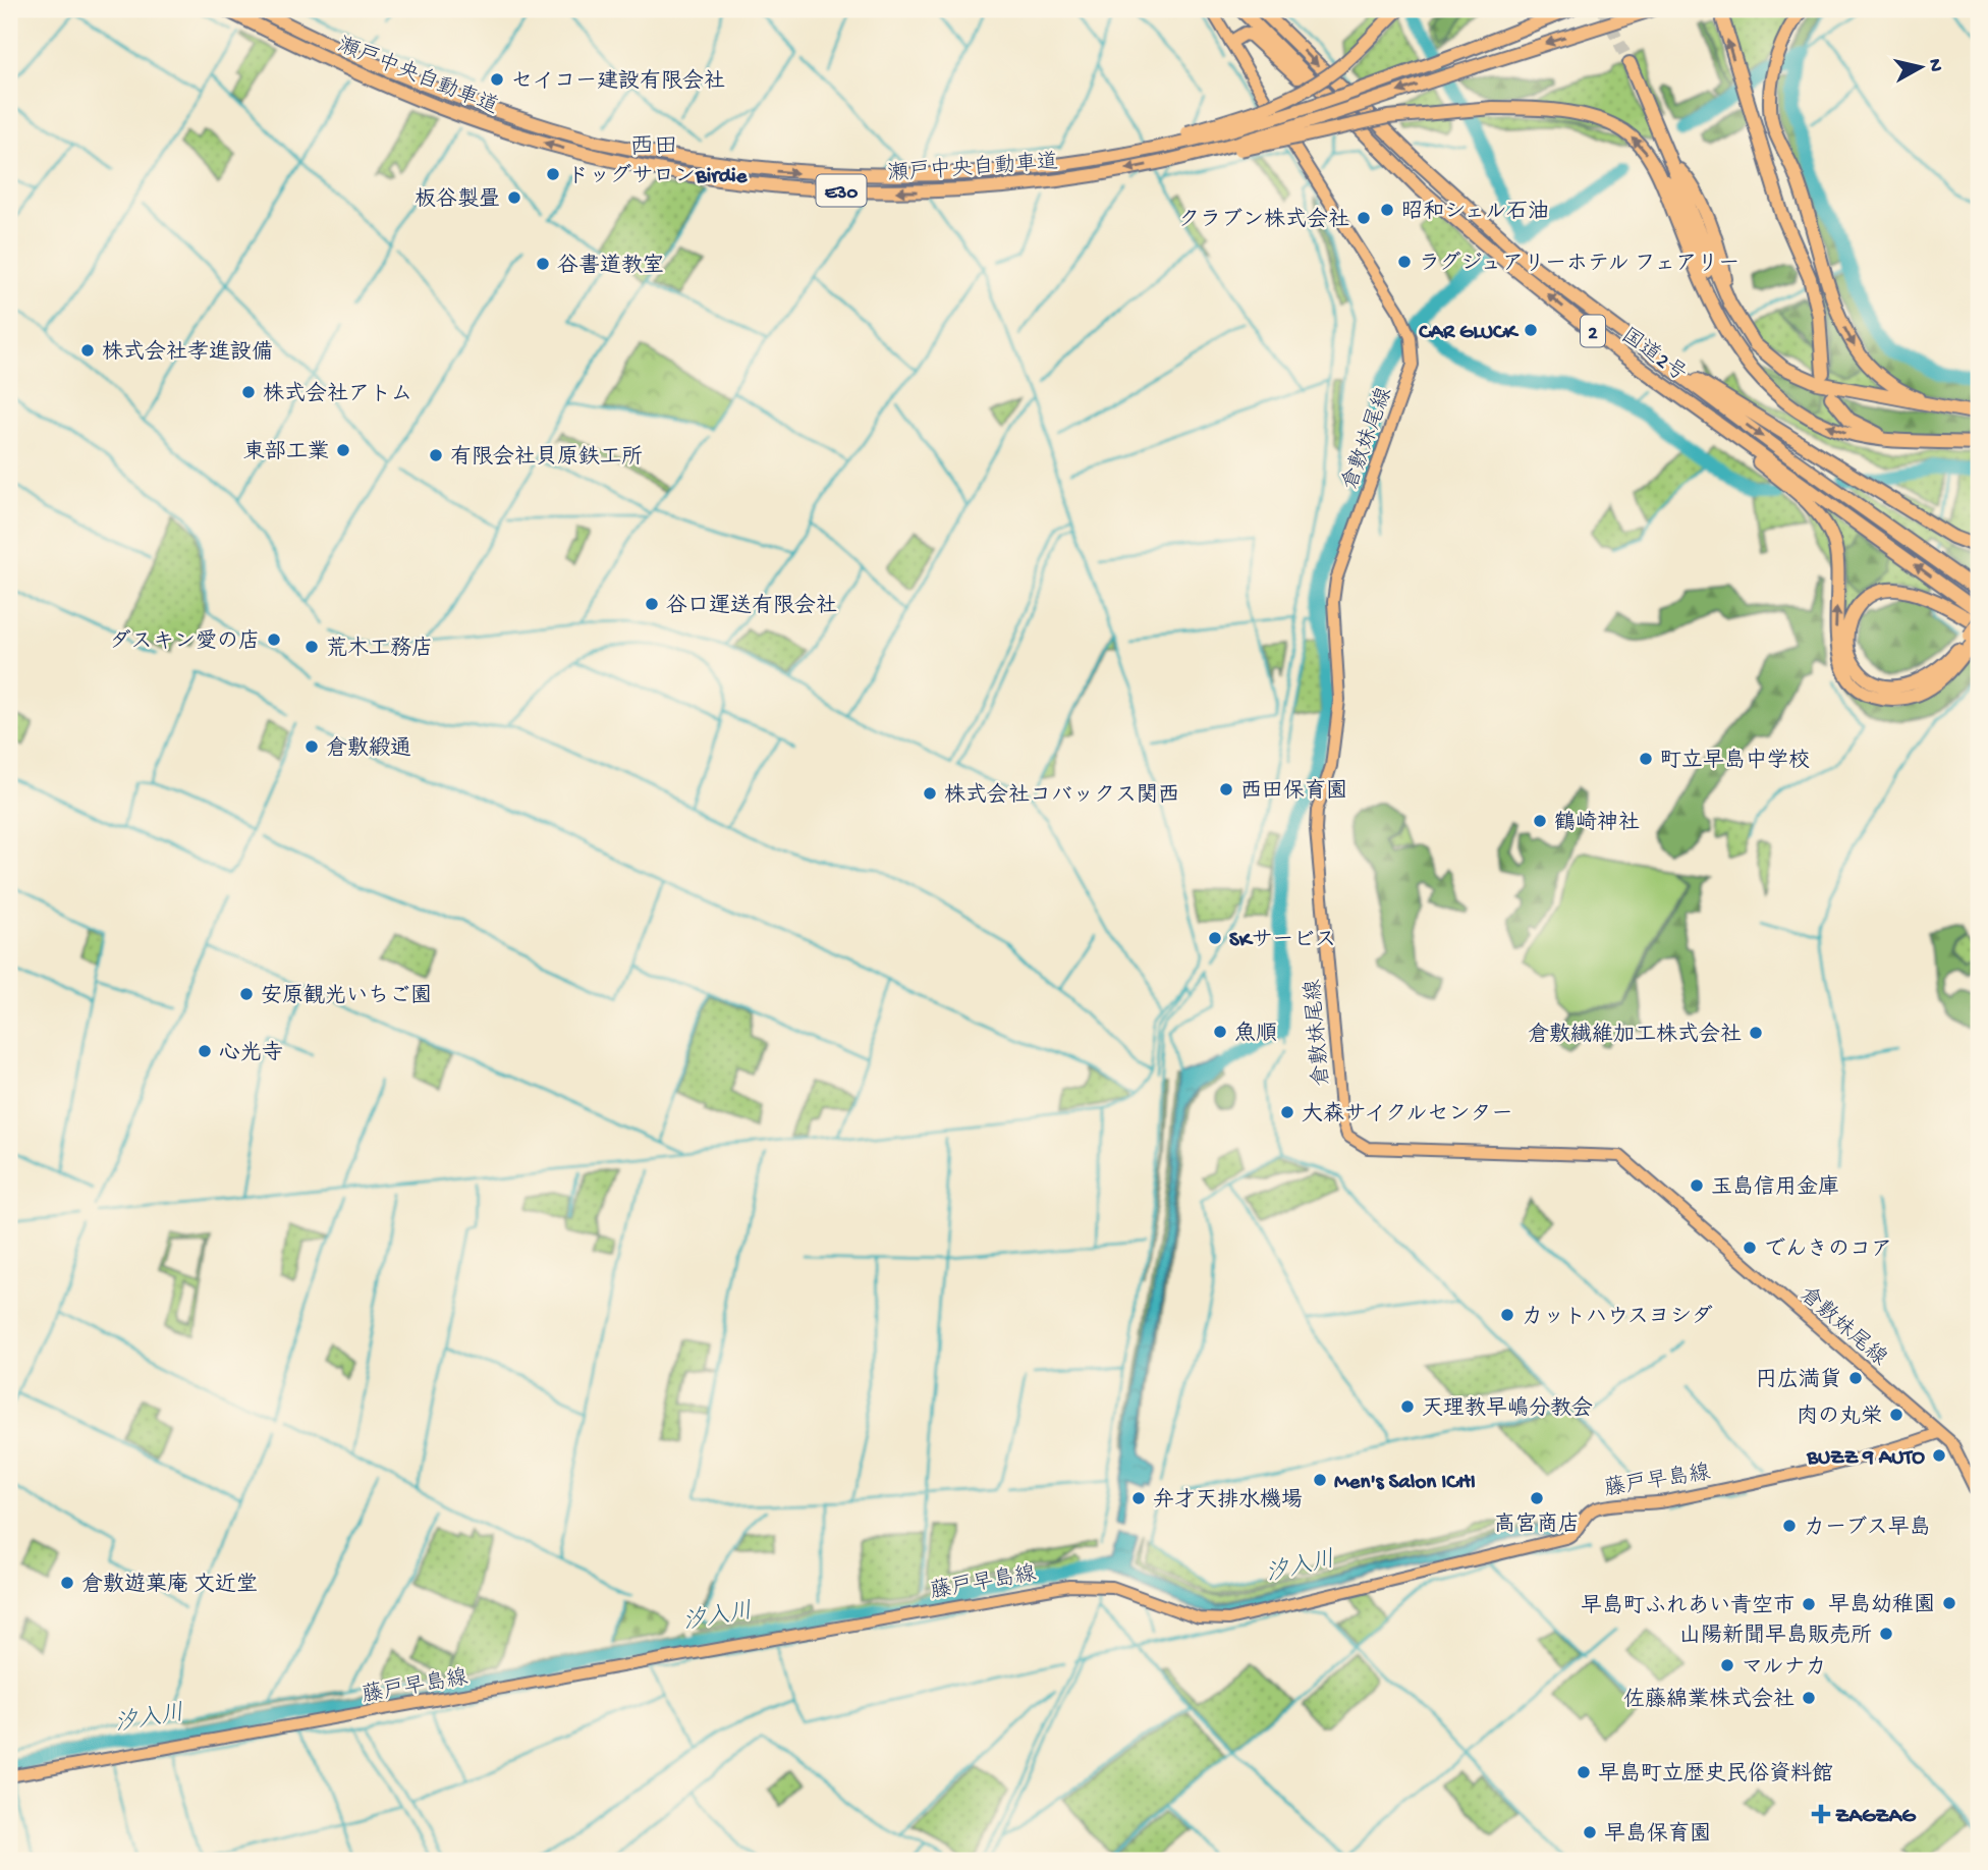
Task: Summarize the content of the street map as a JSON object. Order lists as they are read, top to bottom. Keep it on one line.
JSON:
{"streets":{"highway":["瀬戸中央自動車道","E30","2","国道2号"],"main road":["倉敷妹尾線","藤戸早島線"]},"crossings":[["倉敷妹尾線","藤戸早島線"]],"districts":["西田"],"water":["汐入川"],"places":{"other":["セイコー建設有限会社","ドッグサロンBirdie","板谷製畳","昭和シェル石油","クラブン株式会社","ラグジュアリーホテル フェアリー","谷書道教室","CAR GLUCK","株式会社孝進設備","株式会社アトム","東部工業","有限会社貝原鉄工所","谷口運送有限会社","ダスキン愛の店","荒木工務店","倉敷緞通","町立早島中学校","西田保育園","株式会社コバックス関西","鶴崎神社","SKサービス","安原観光いちご園","魚順","倉敷繊維加工株式会社","心光寺","大森サイクルセンター","玉島信用金庫","でんきのコア","カットハウスヨシダ","円広満貨","天理教早嶋分教会","肉の丸栄","BUZZ 9 AUTO","Men's Salon ICHI","弁才天排水機場","高宮商店","カーブス早島","倉敷遊菓庵 文近堂","早島幼稚園","早島町ふれあい青空市","山陽新聞早島販売所","マルナカ","佐藤綿業株式会社","早島町立歴史民俗資料館","早島保育園"],"health":["ZAGZAG"]},"north":"right"}
